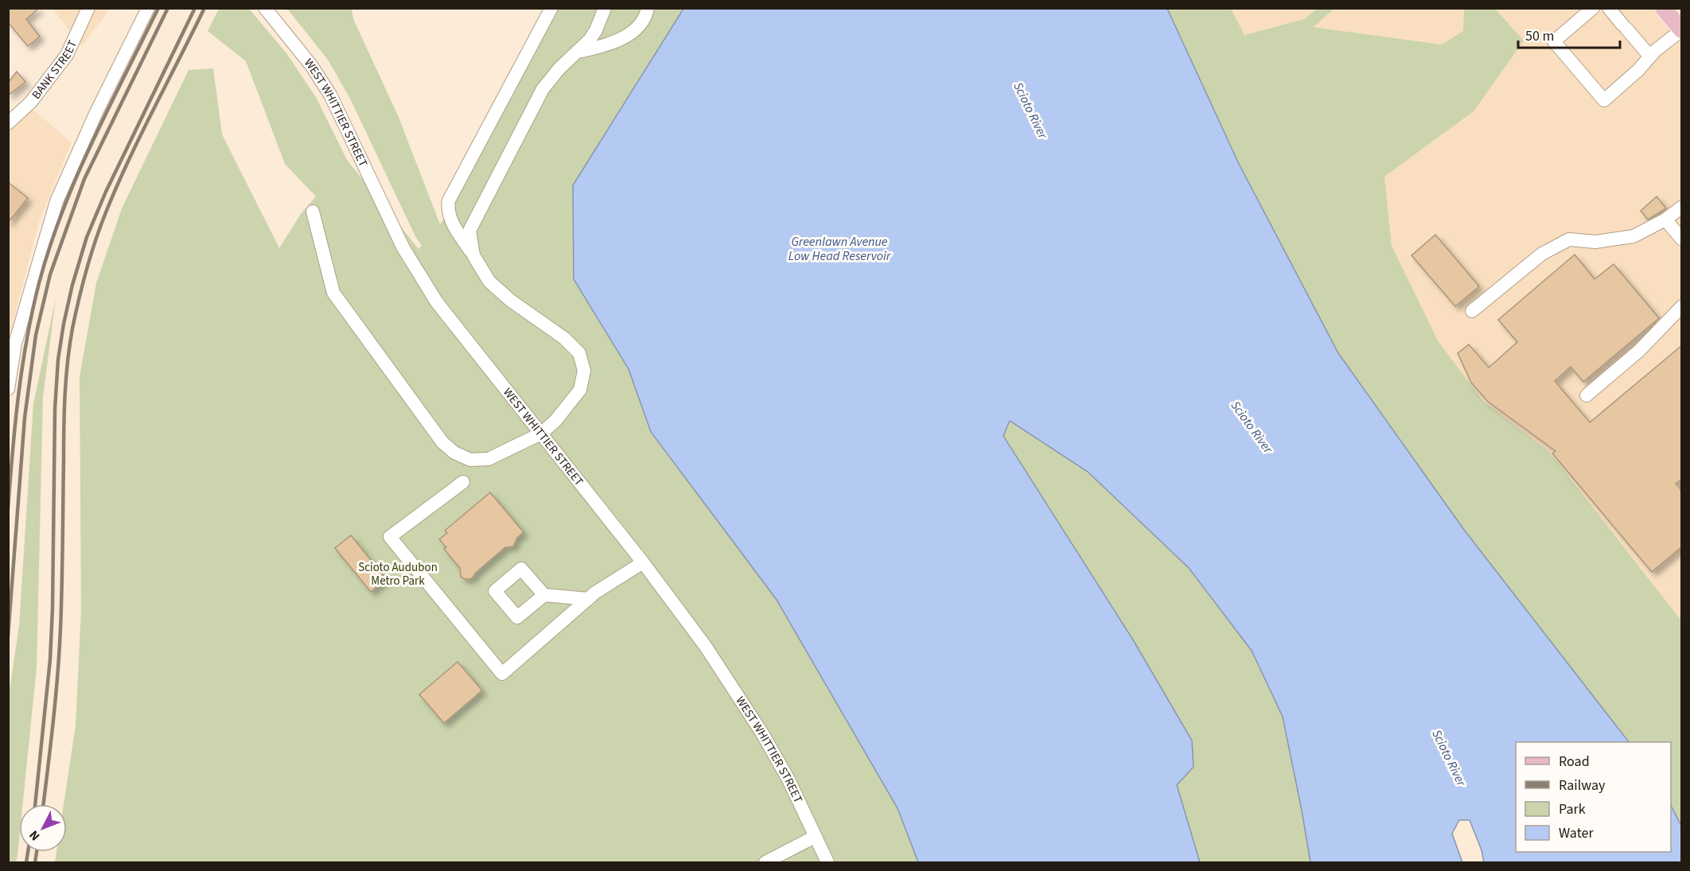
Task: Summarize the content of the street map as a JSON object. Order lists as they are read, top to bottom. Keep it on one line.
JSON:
{"streets":{"street":["BANK STREET","WEST WHITTIER STREET"]},"water":["Scioto River","Greenlawn Avenue Low Head Reservoir"],"parks":["Scioto Audubon Metro Park"],"legend":["Road","Railway","Park","Water"],"scale_bar":"50 m","north":"bottom left"}
